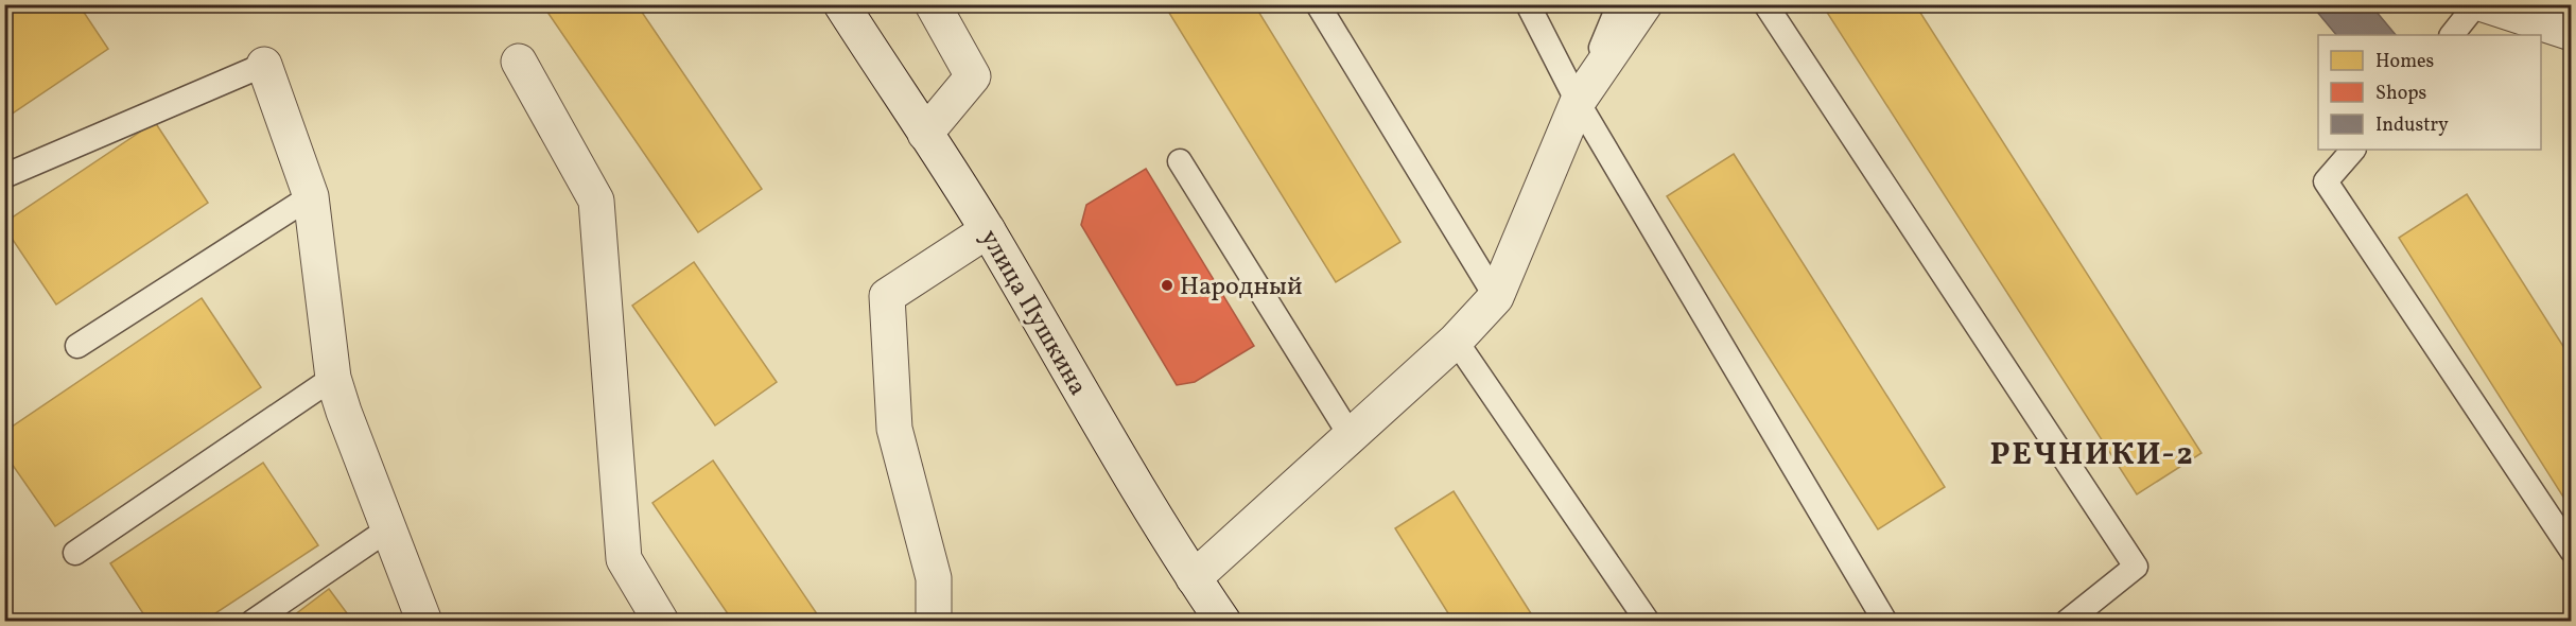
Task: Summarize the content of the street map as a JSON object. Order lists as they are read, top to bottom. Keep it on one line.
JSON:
{"streets":{"street":["улица Пушкина"]},"districts":["РЕЧНИКИ-2"],"places":["Народный"],"legend":["Homes","Shops","Industry"]}
